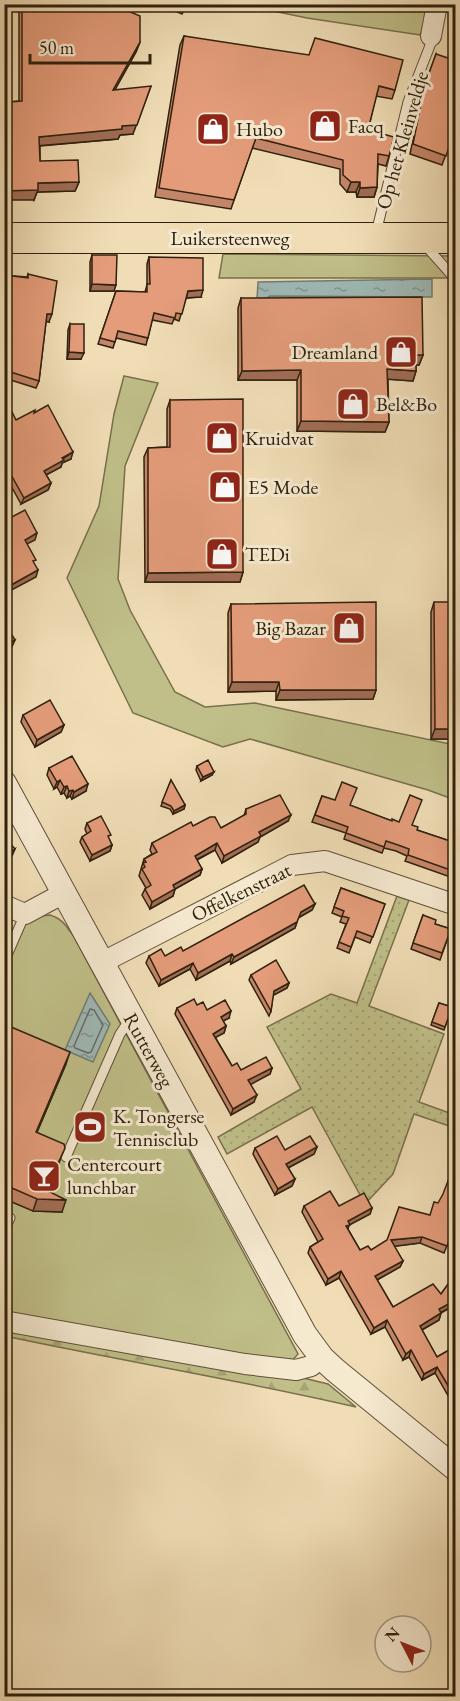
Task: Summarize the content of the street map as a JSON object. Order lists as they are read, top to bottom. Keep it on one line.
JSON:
{"streets":{"main road":["Luikersteenweg"],"street":["Op het Kleinveldje","Offelkenstraat","Rutterweg"]},"crossings":[["Op het Kleinveldje","Luikersteenweg"],["Offelkenstraat","Rutterweg"]],"places":{"shop":["Facq","Hubo","Dreamland","Bel&Bo","Kruidvat","E5 Mode","TEDi","Big Bazar"],"sports":["K. Tongerse Tennisclub"],"bar":["Centercourt lunchbar"]},"scale_bar":"50 m","north":"top left"}
